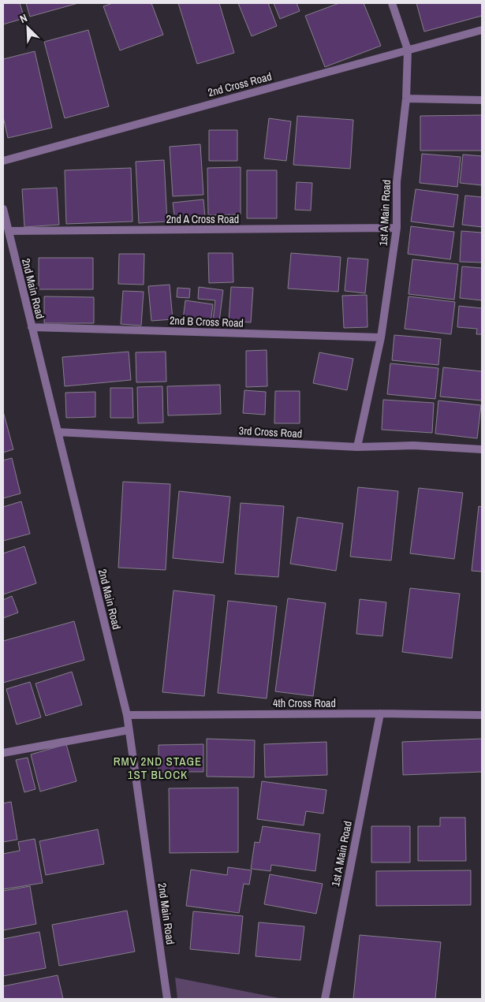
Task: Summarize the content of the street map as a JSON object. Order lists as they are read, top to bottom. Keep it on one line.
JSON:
{"streets":{"street":["2nd Cross Road","1st A Main Road","2nd A Cross Road","2nd Main Road","2nd B Cross Road","3rd Cross Road","4th Cross Road"]},"crossings":[["2nd Cross Road","1st A Main Road"],["1st A Main Road","2nd A Cross Road"],["1st A Main Road","2nd B Cross Road"],["1st A Main Road","3rd Cross Road"],["1st A Main Road","4th Cross Road"],["2nd A Cross Road","2nd Main Road"],["2nd Main Road","2nd B Cross Road"],["2nd Main Road","3rd Cross Road"],["2nd Main Road","4th Cross Road"]],"districts":["RMV 2ND STAGE 1ST BLOCK"],"north":"top left"}
